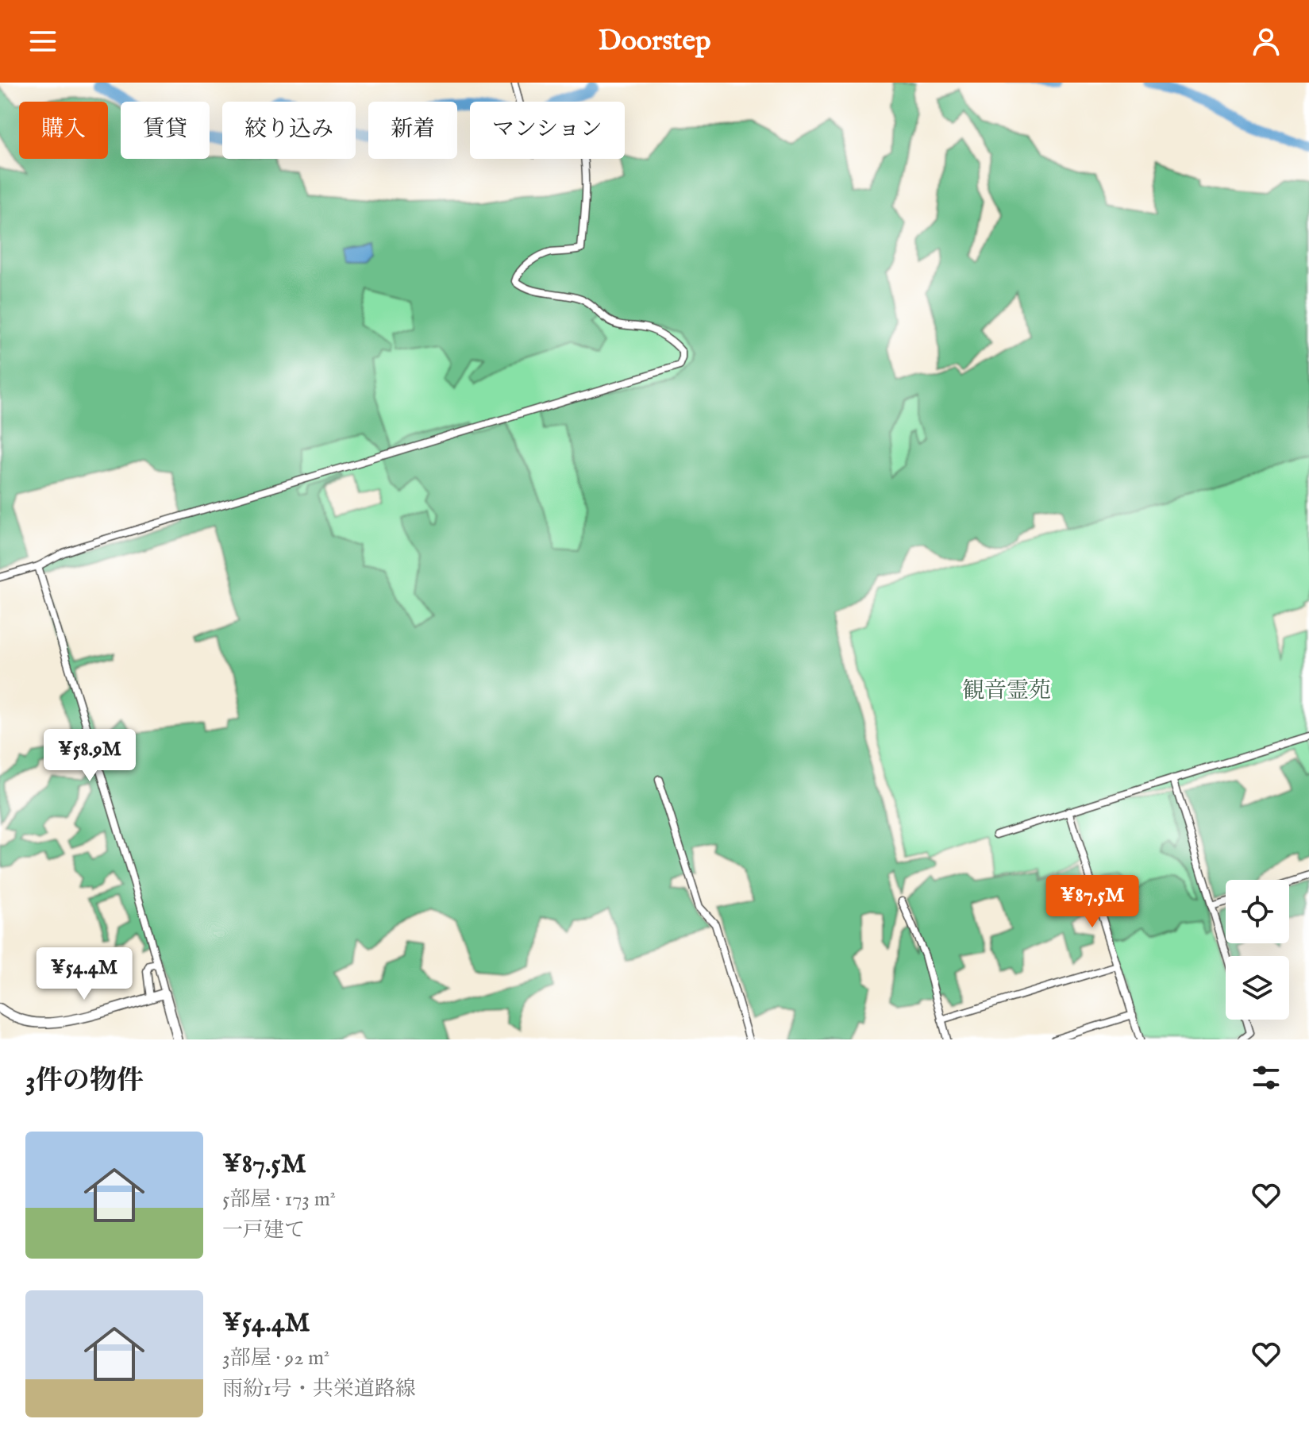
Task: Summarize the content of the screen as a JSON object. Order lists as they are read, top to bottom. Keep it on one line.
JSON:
{"parks":["観音霊苑"],"page":{"header":"Doorstep","chip":["購入","賃貸","絞り込み","新着","マンション"],"price":["¥58.9M","¥87.5M","¥54.4M"],"heading":"3件の物件","list":[{"name":"¥87.5M","note":"5部屋 · 173 m² · 一戸建て"},{"name":"¥54.4M","note":"3部屋 · 92 m² · 雨紛1号・共栄道路線"}]}}
